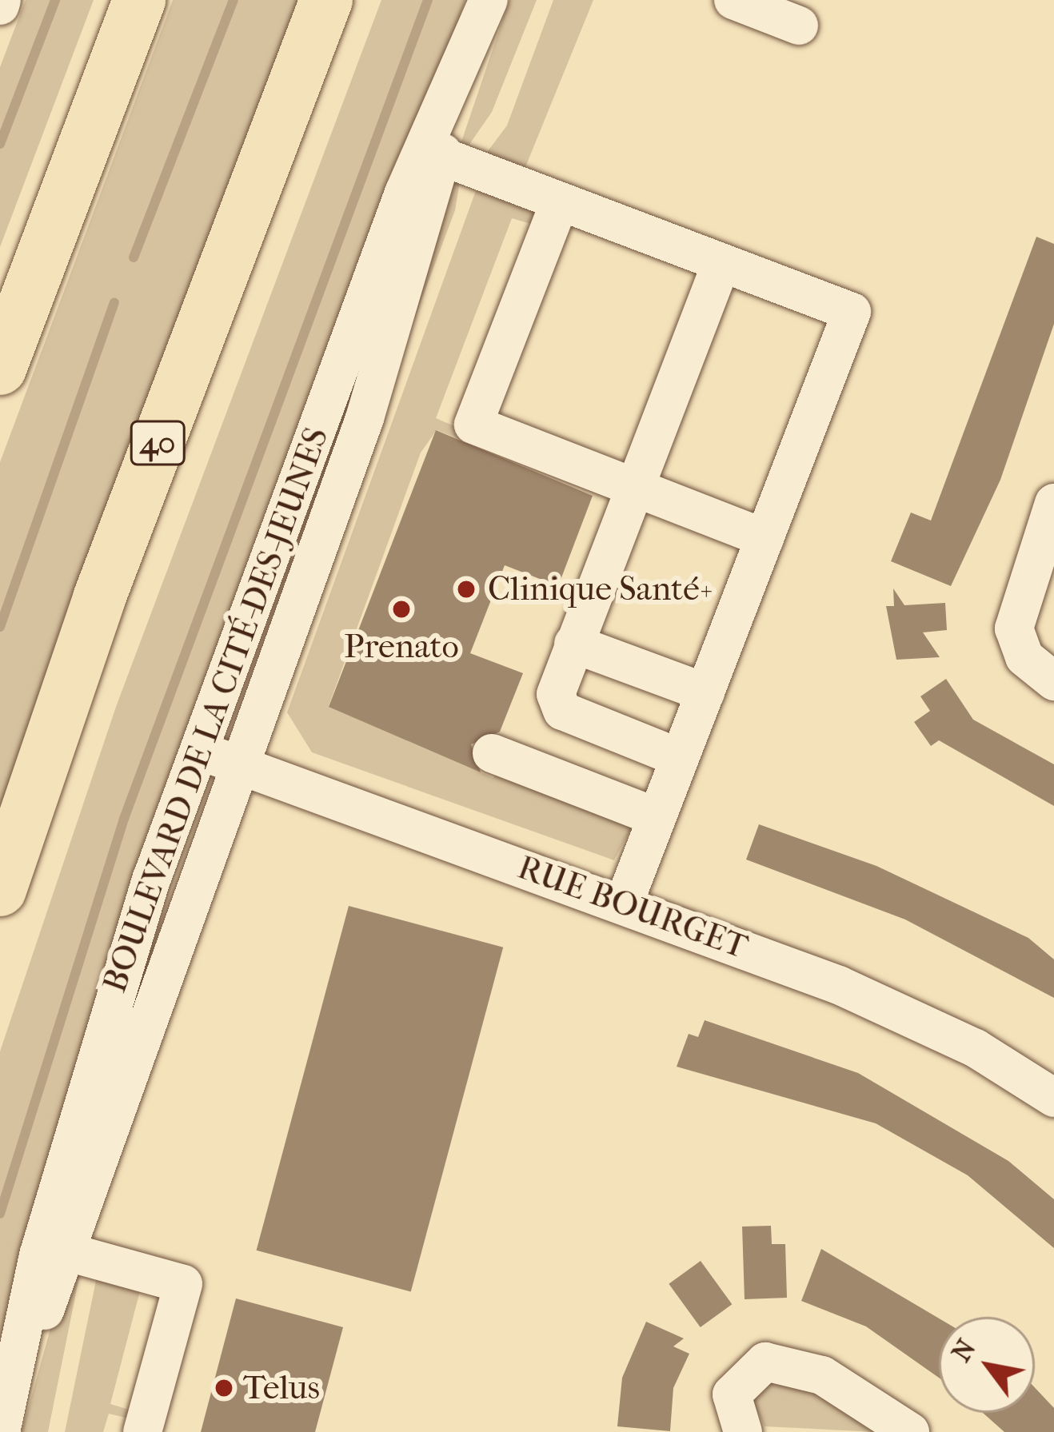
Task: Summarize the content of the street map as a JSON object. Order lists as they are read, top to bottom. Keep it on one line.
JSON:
{"streets":{"highway":["40"],"street":["BOULEVARD DE LA CITÉ-DES-JEUNES","RUE BOURGET"]},"crossings":[["BOULEVARD DE LA CITÉ-DES-JEUNES","RUE BOURGET"]],"places":["Clinique Santé+","Prenato","Telus"],"north":"top left"}
